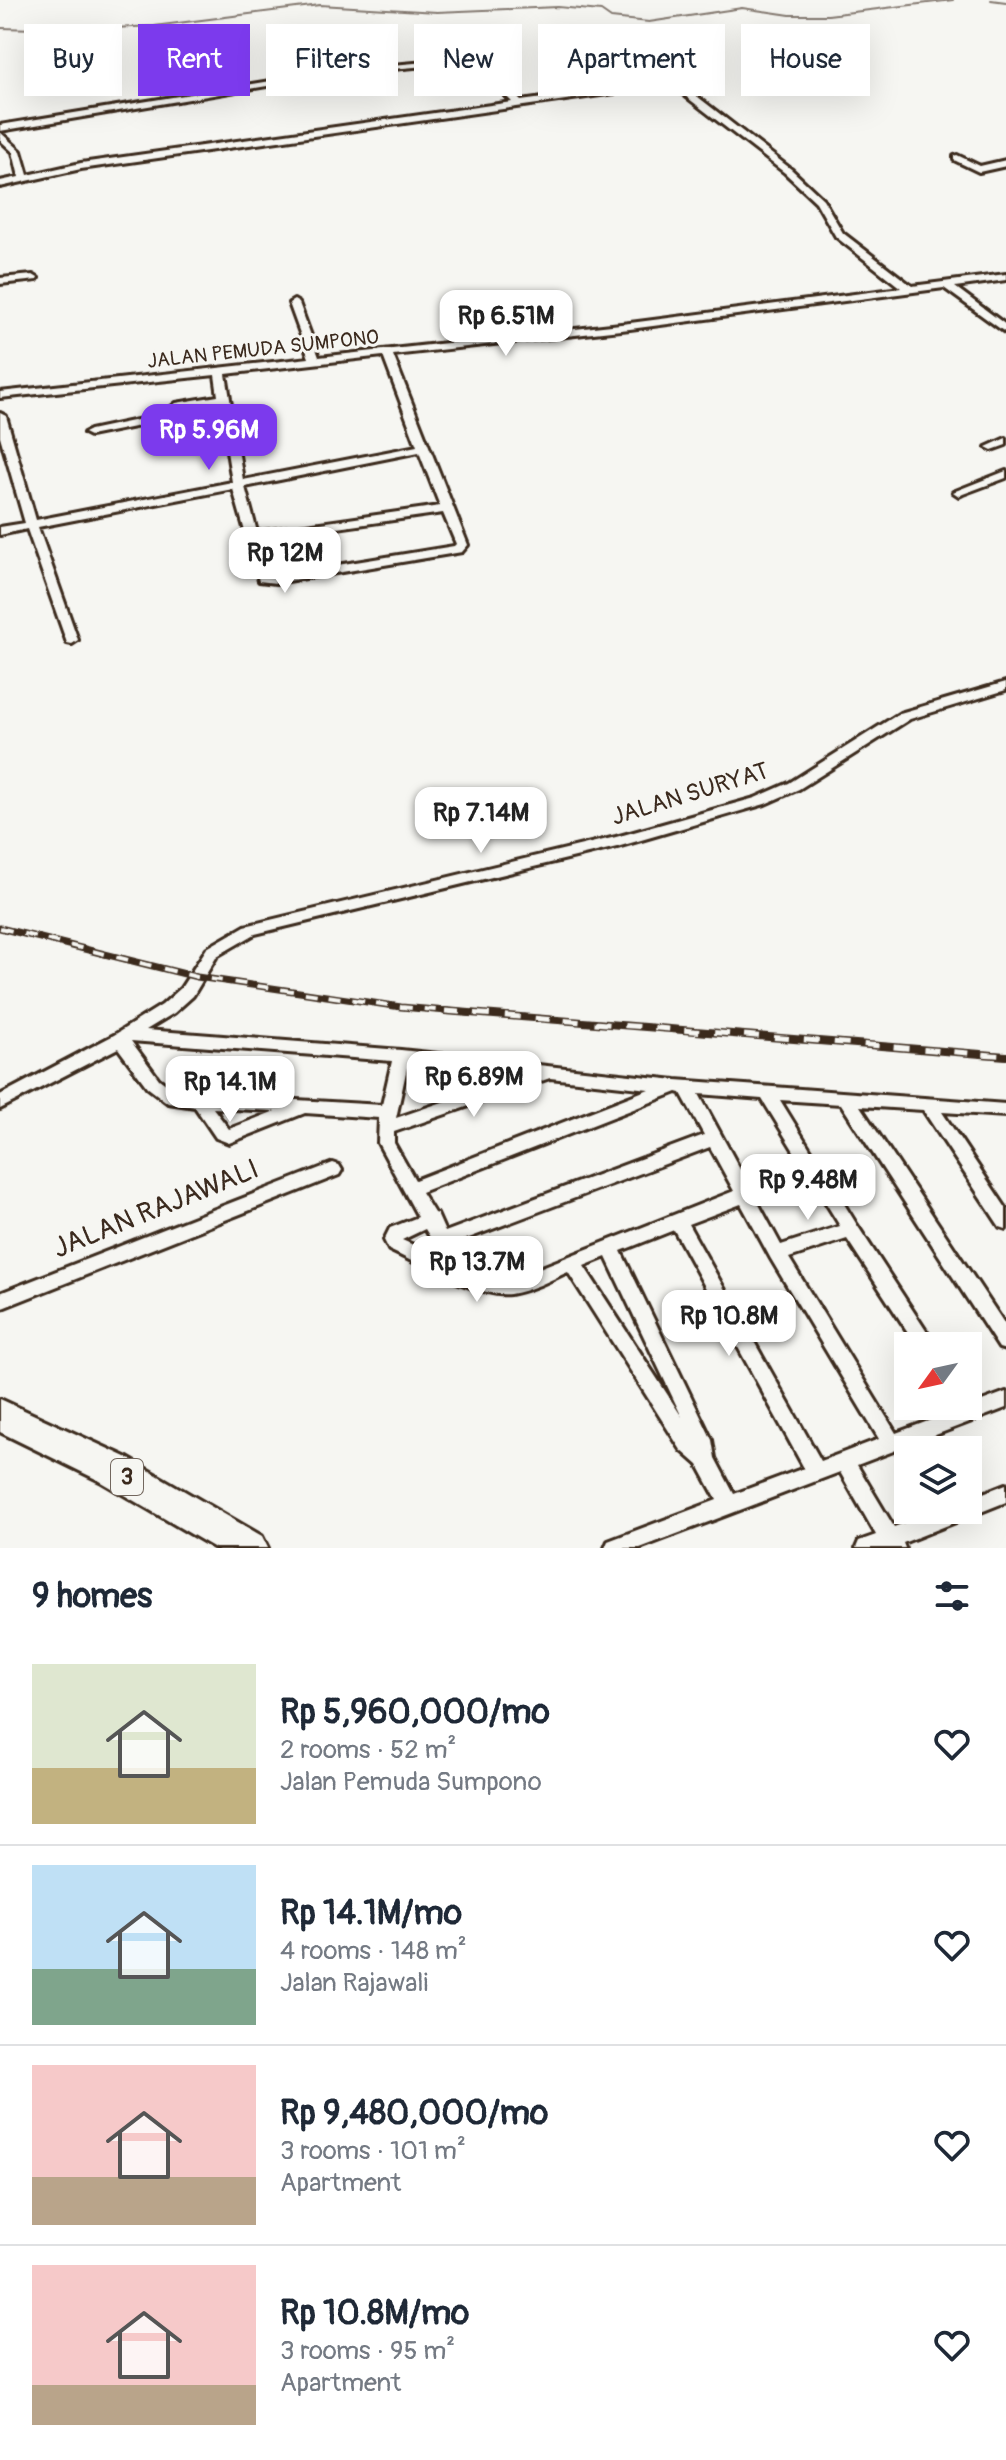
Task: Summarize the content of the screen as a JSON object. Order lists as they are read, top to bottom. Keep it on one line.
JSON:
{"streets":{"highway":["3"],"street":["JALAN PEMUDA SUMPONO","JALAN SURYAT","JALAN RAJAWALI"]},"north":"bottom left","page":{"chip":["Buy","Rent","Filters","New","Apartment","House"],"price":["Rp 6.51M","Rp 5.96M","Rp 12M","Rp 7.14M","Rp 6.89M","Rp 14.1M","Rp 9.48M","Rp 13.7M","Rp 10.8M"],"heading":"9 homes","list":[{"name":"Rp 5,960,000/mo","note":"2 rooms · 52 m² · Jalan Pemuda Sumpono"},{"name":"Rp 14.1M/mo","note":"4 rooms · 148 m² · Jalan Rajawali"},{"name":"Rp 9,480,000/mo","note":"3 rooms · 101 m² · Apartment"},{"name":"Rp 10.8M/mo","note":"3 rooms · 95 m² · Apartment"}]}}
